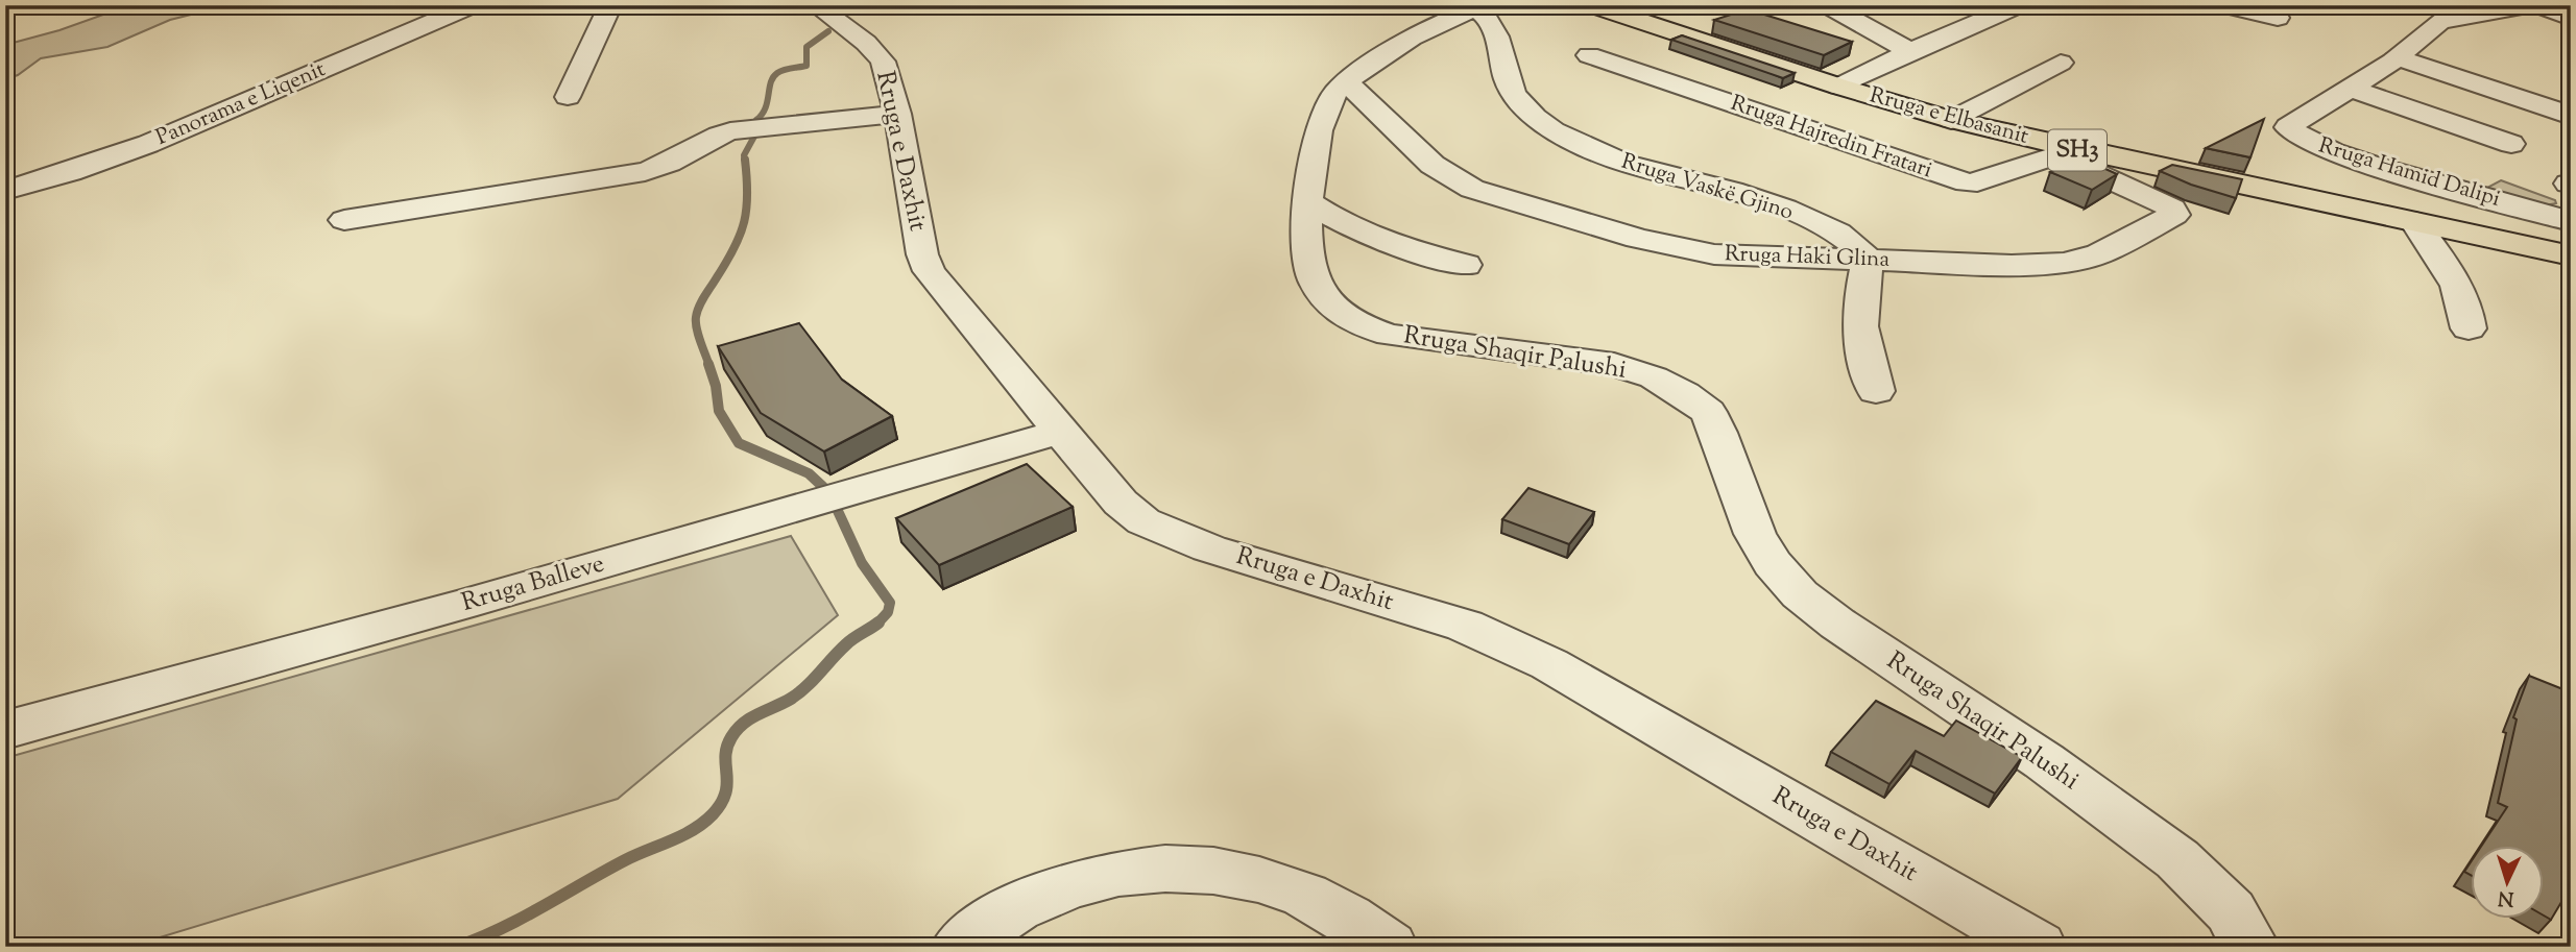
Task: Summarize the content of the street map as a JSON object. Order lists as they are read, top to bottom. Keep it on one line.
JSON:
{"streets":{"main road":["Rruga e Elbasanit","SH3"],"street":["Panorama e Liqenit","Rruga Hajredin Fratari","Rruga e Daxhit","Rruga Hamid Dalipi","Rruga Vaskë Gjino","Rruga Haki Glina","Rruga Shaqir Palushi","Rruga Balleve"]},"crossings":[["Rruga e Elbasanit","Rruga Hajredin Fratari"],["Rruga e Elbasanit","Rruga Haki Glina"],["Rruga Hajredin Fratari","Rruga Haki Glina"],["Rruga e Daxhit","Rruga Balleve"],["Rruga Vaskë Gjino","Rruga Haki Glina"],["Rruga Vaskë Gjino","Rruga Shaqir Palushi"],["Rruga Haki Glina","Rruga Shaqir Palushi"]],"north":"bottom"}
